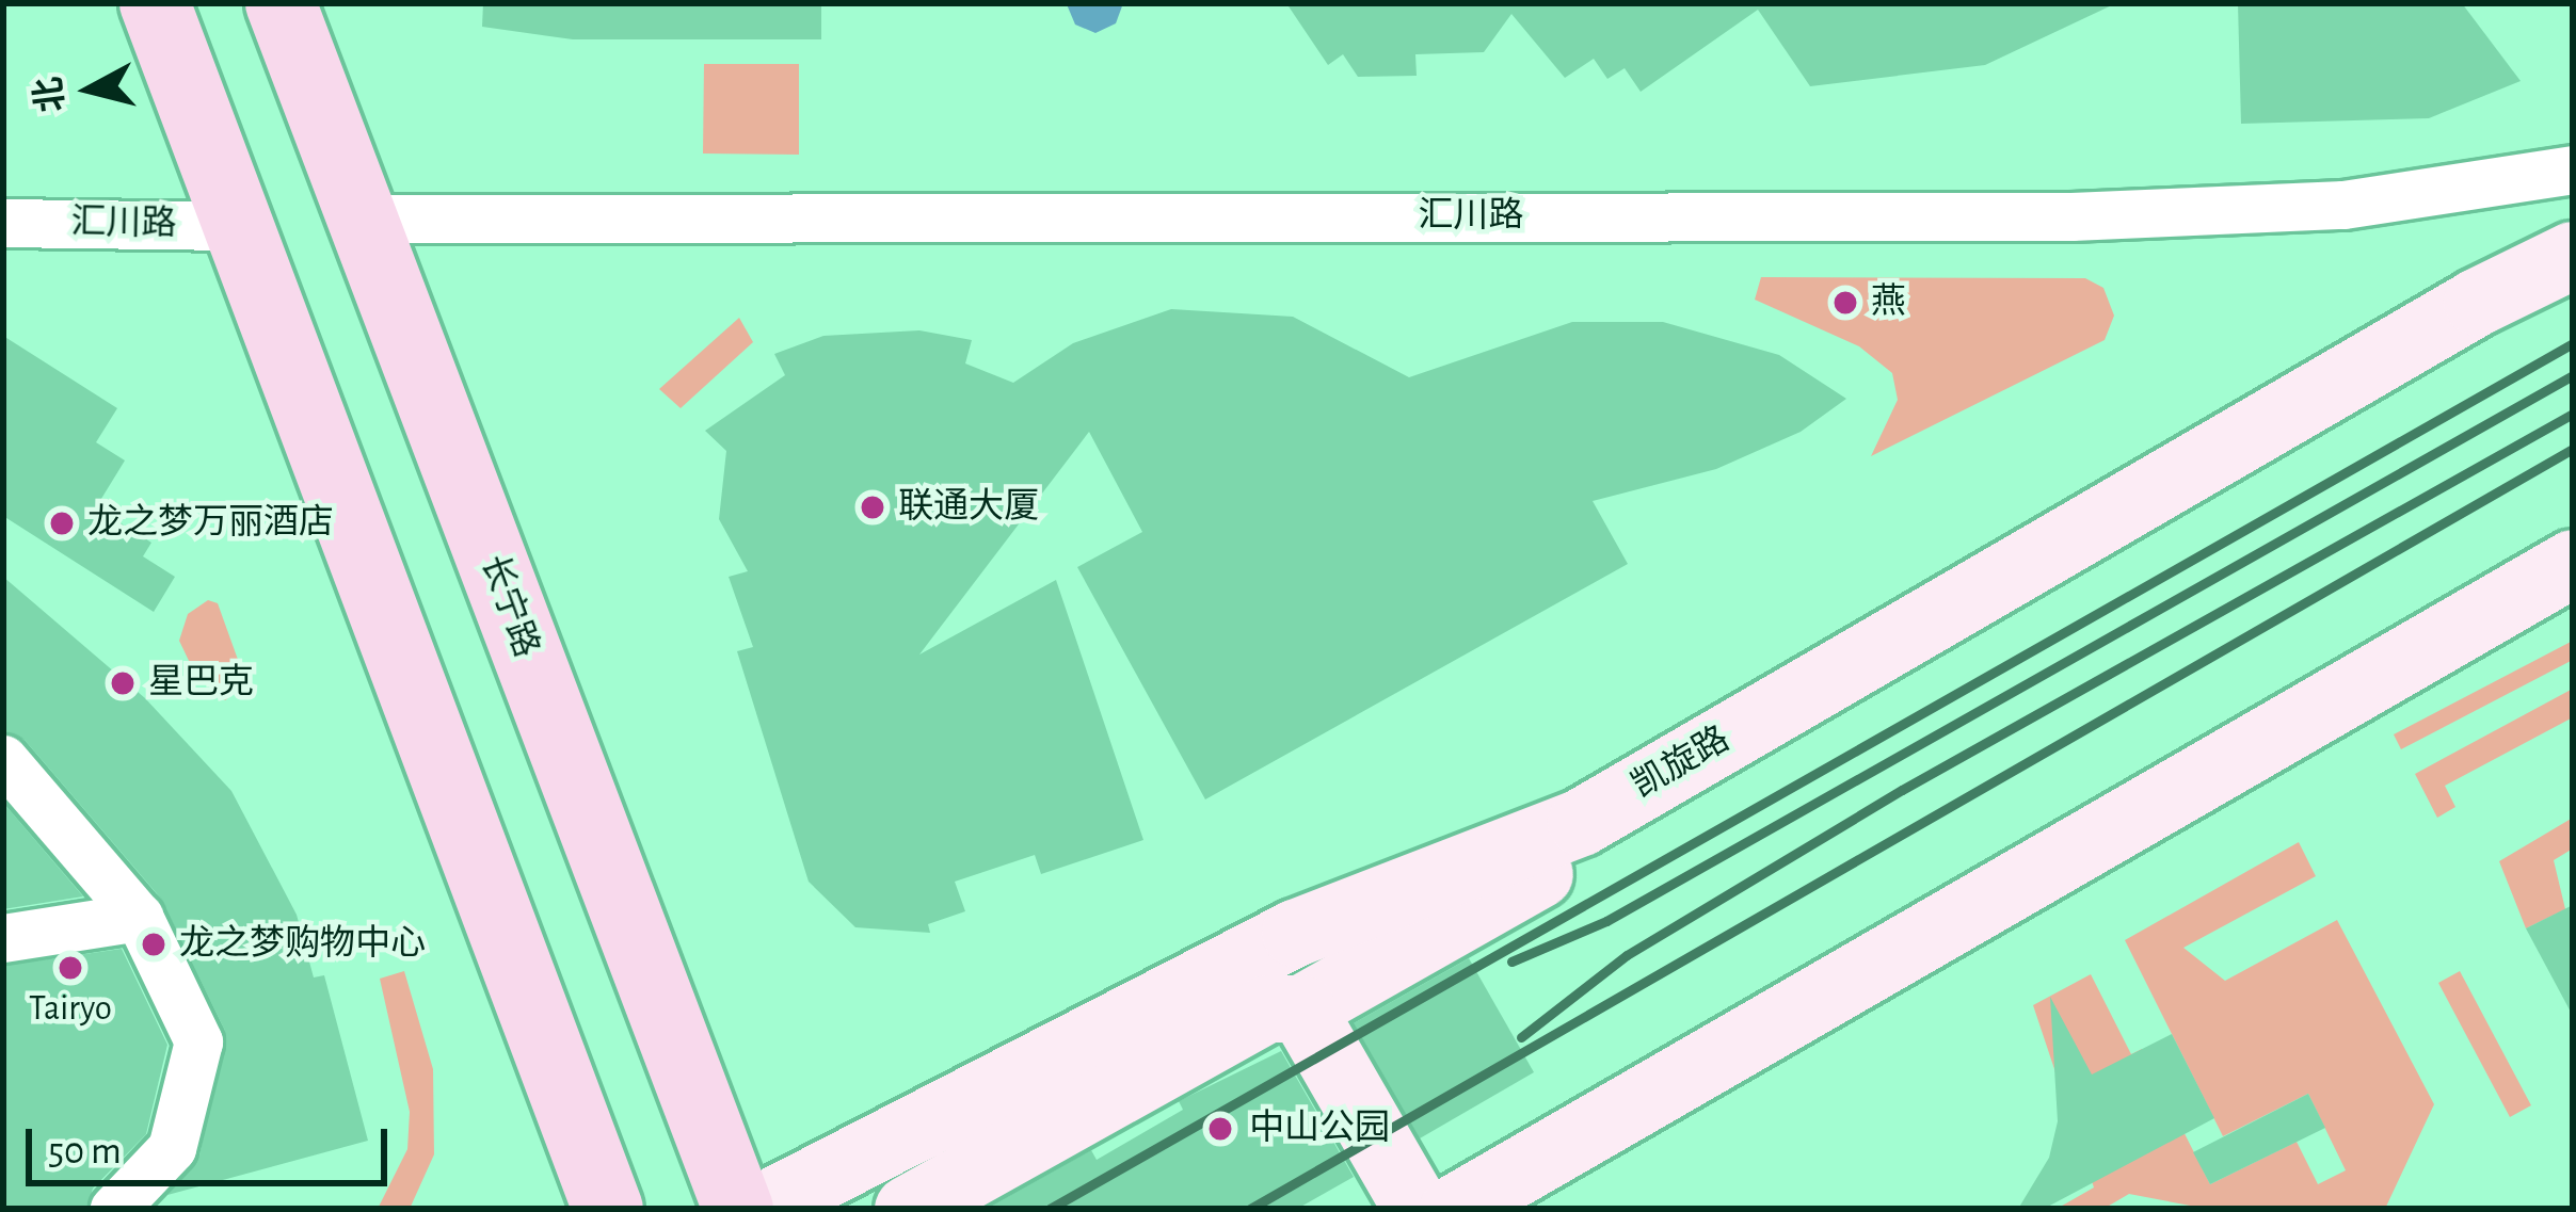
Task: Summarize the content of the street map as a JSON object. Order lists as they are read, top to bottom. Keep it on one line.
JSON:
{"streets":{"main road":["长宁路"],"street":["汇川路","凯旋路"]},"crossings":[["汇川路","长宁路"]],"places":["燕","联通大厦","龙之梦万丽酒店","星巴克","龙之梦购物中心","Tairyo","中山公园"],"scale_bar":"50 m","north":"left"}
